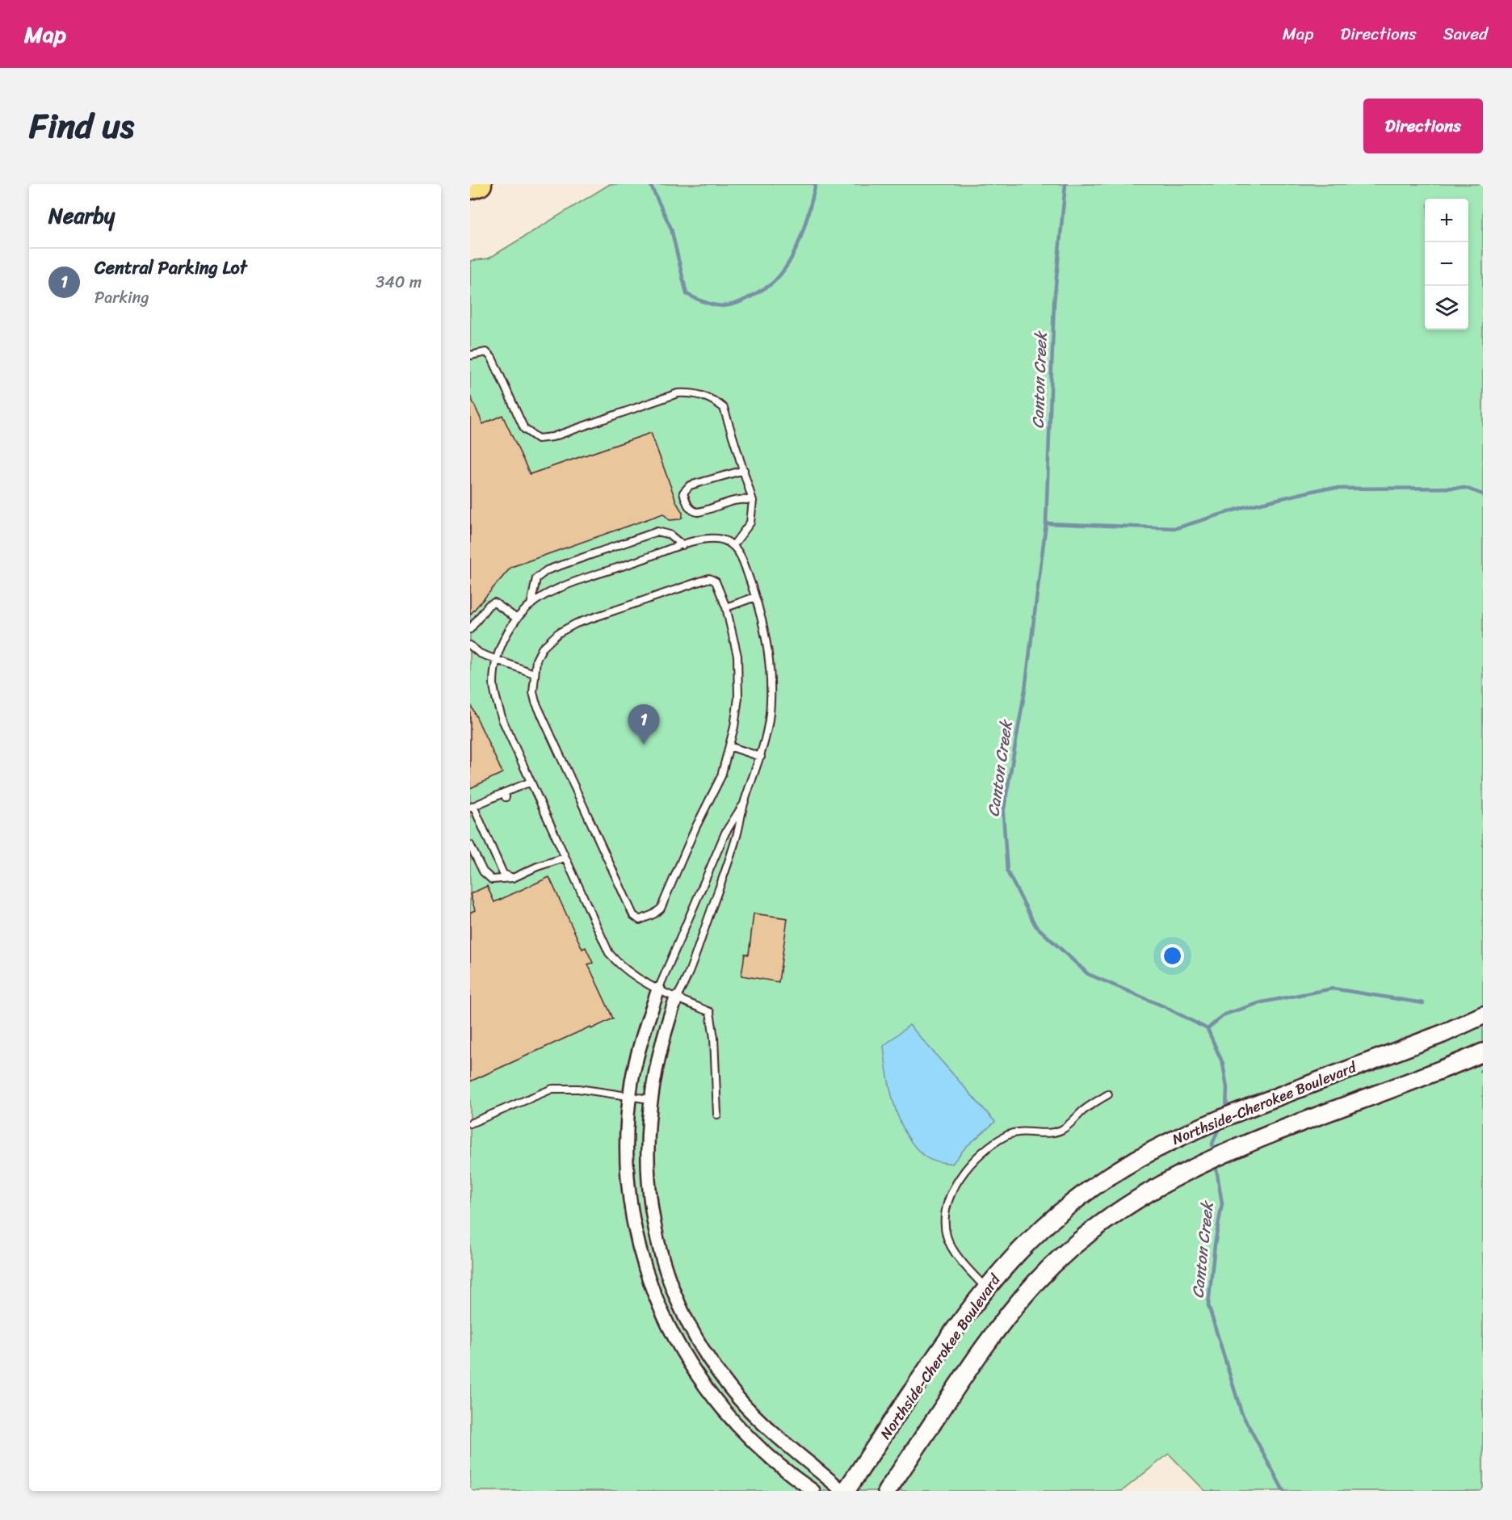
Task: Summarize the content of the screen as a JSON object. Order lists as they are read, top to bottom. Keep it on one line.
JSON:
{"streets":{"street":["Northside-Cherokee Boulevard"]},"water":["Canton Creek"],"page":{"header":"Map","nav":["Map","Directions","Saved"],"title":"Find us","buttons":"Directions","heading":"Nearby","map_buttons":["+","−"],"list":[{"mark":"1","name":"Central Parking Lot","note":"Parking","value":"340 m"}],"pins":"1"}}
